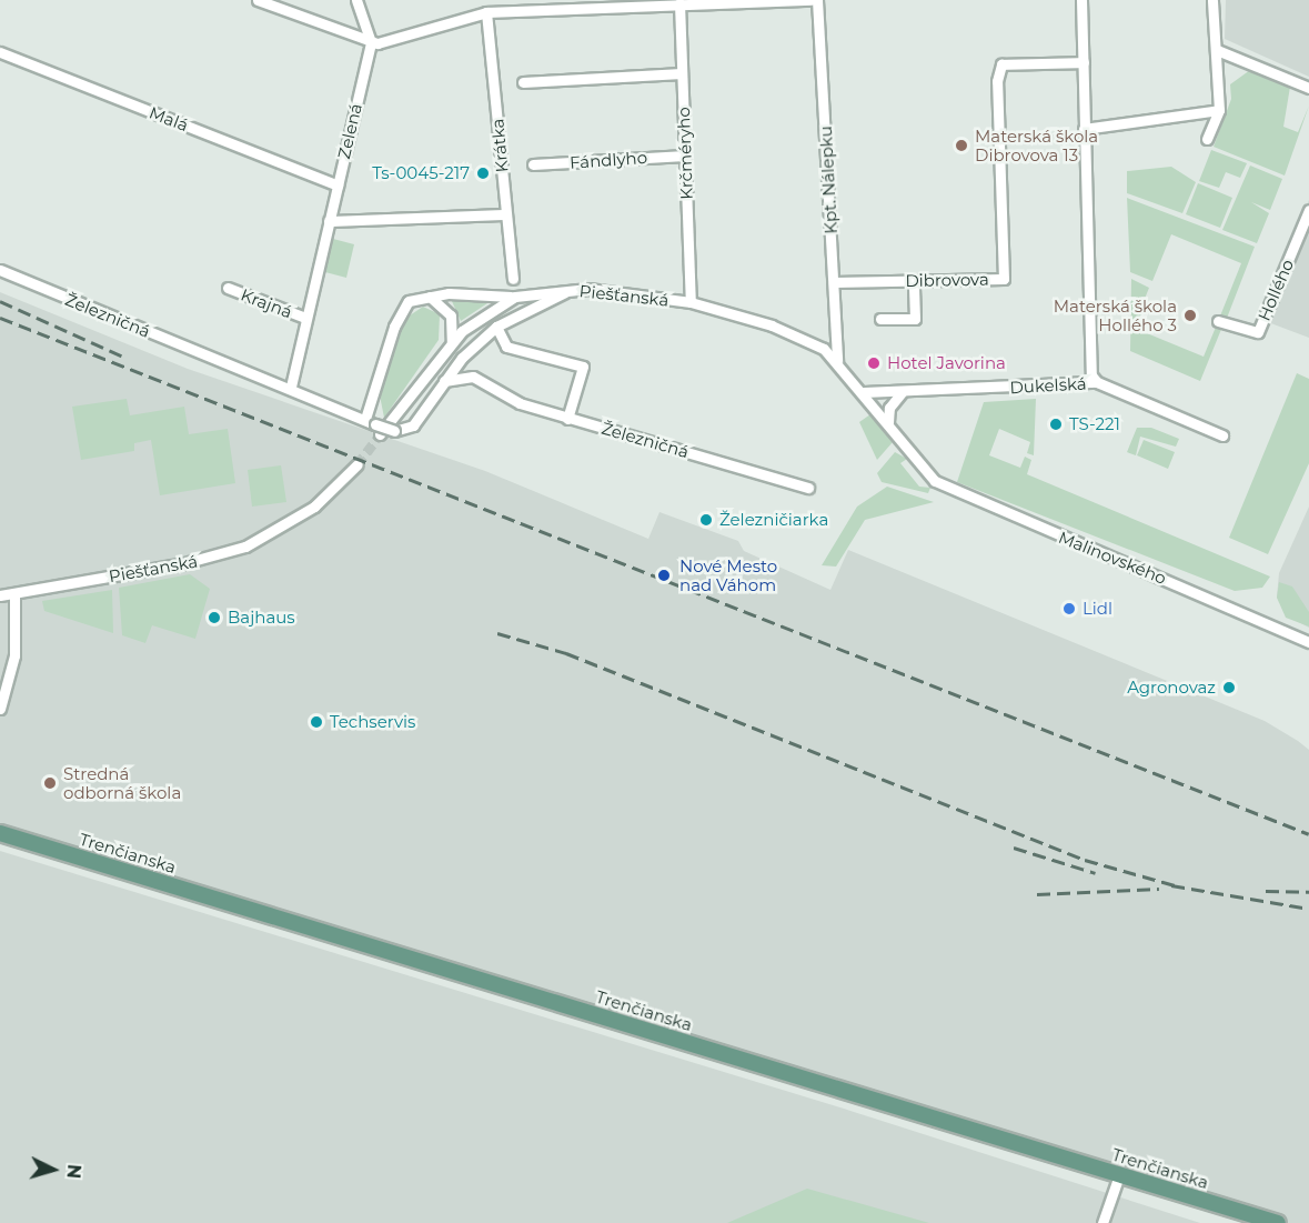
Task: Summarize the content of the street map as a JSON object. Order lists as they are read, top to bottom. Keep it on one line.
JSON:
{"streets":{"main road":["Trenčianska"],"street":["Malá","Zelená","Krátka","Krčméryho","Fándlyho","Kpt. Nálepku","Dibrovova","Hollého","Piešťanská","Krajná","Železničná","Dukelská","Malinovského"]},"crossings":[["Malá","Zelená"],["Zelená","Krajná"],["Zelená","Železničná"],["Krčméryho","Fándlyho"],["Krčméryho","Piešťanská"],["Kpt. Nálepku","Dibrovova"],["Kpt. Nálepku","Piešťanská"],["Piešťanská","Železničná"],["Piešťanská","Dukelská"],["Piešťanská","Malinovského"]],"places":["Materská škola Dibrovova 13","Ts-0045-217","Materská škola Hollého 3","Hotel Javorina","TS-221","Železničiarka","Nové Mesto nad Váhom","Lidl","Bajhaus","Agronovaz","Techservis","Stredná odborná škola"],"north":"right"}
